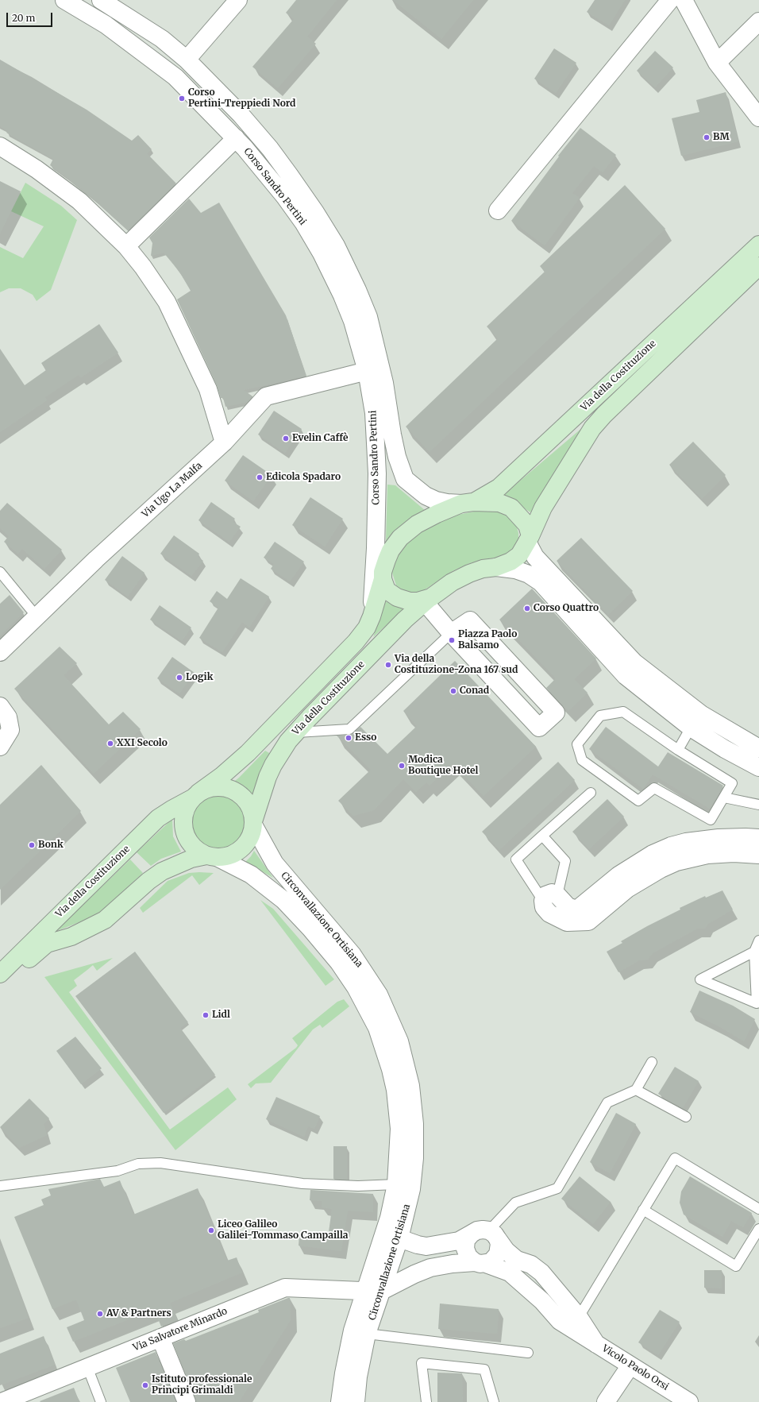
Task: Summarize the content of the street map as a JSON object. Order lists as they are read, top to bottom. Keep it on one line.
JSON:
{"streets":{"main road":["Via della Costituzione"],"street":["Corso Sandro Pertini","Via Ugo La Malfa","Circonvallazione Ortisiana","Via Salvatore Minardo","Vicolo Paolo Orsi"]},"crossings":[["Corso Sandro Pertini","Via della Costituzione"],["Corso Sandro Pertini","Via Ugo La Malfa"],["Via della Costituzione","Circonvallazione Ortisiana"],["Circonvallazione Ortisiana","Via Salvatore Minardo"]],"places":["Corso Pertini-Treppiedi Nord","BM","Evelin Caffè","Edicola Spadaro","Corso Quattro","Piazza Paolo Balsamo","Via della Costituzione-Zona 167 sud","Logik","Conad","Esso","XXI Secolo","Modica Boutique Hotel","Bonk","Lidl","Liceo Galileo Galilei-Tommaso Campailla","AV & Partners","Istituto professionale Principi Grimaldi"],"scale_bar":"20 m"}
